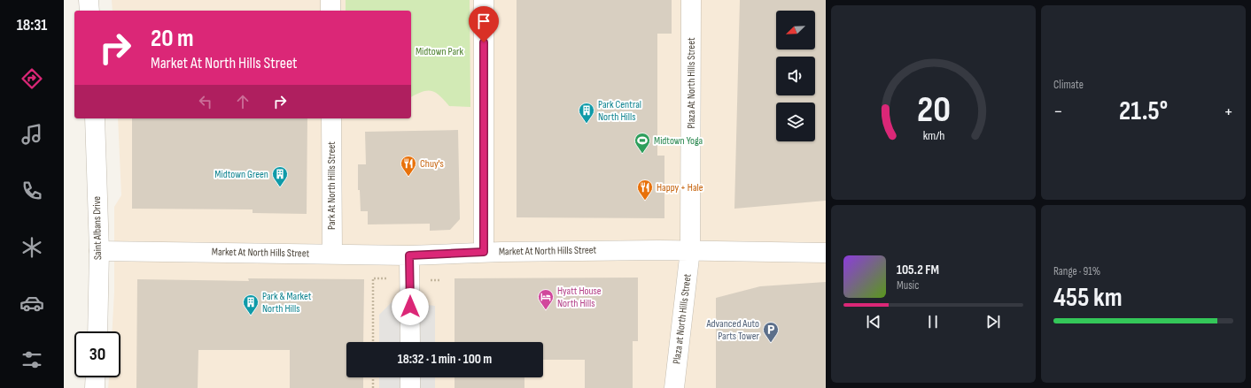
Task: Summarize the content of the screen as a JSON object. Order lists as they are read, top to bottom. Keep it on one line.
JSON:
{"streets":{"street":["Plaza At North Hills Street","Park At North Hills Street","Saint Albans Drive","Market At North Hills Street","Plaza at North Hills Street"]},"crossings":[["Plaza At North Hills Street","Market At North Hills Street"],["Plaza At North Hills Street","Plaza at North Hills Street"],["Park At North Hills Street","Market At North Hills Street"],["Saint Albans Drive","Market At North Hills Street"],["Market At North Hills Street","Plaza at North Hills Street"]],"parks":["Midtown Park"],"places":{"building":["Park Central North Hills","Midtown Green","Park & Market North Hills"],"sports":["Midtown Yoga"],"restaurant":["Chuy's","Happy + Hale"],"hotel":["Hyatt House North Hills"],"parking":["Advanced Auto Parts Tower"]},"north":"bottom left","page":{"tabs":"18:31","tile":["Climate",["Range · 91%","455 km"]],"turn":["20 m","Market At North Hills Street"],"heat":["−","21.5°","+"],"song":["105.2 FM","Music"],"limit":"30","trip":"18:32 · 1 min · 100 m","gauge":["20","km/h"]}}
